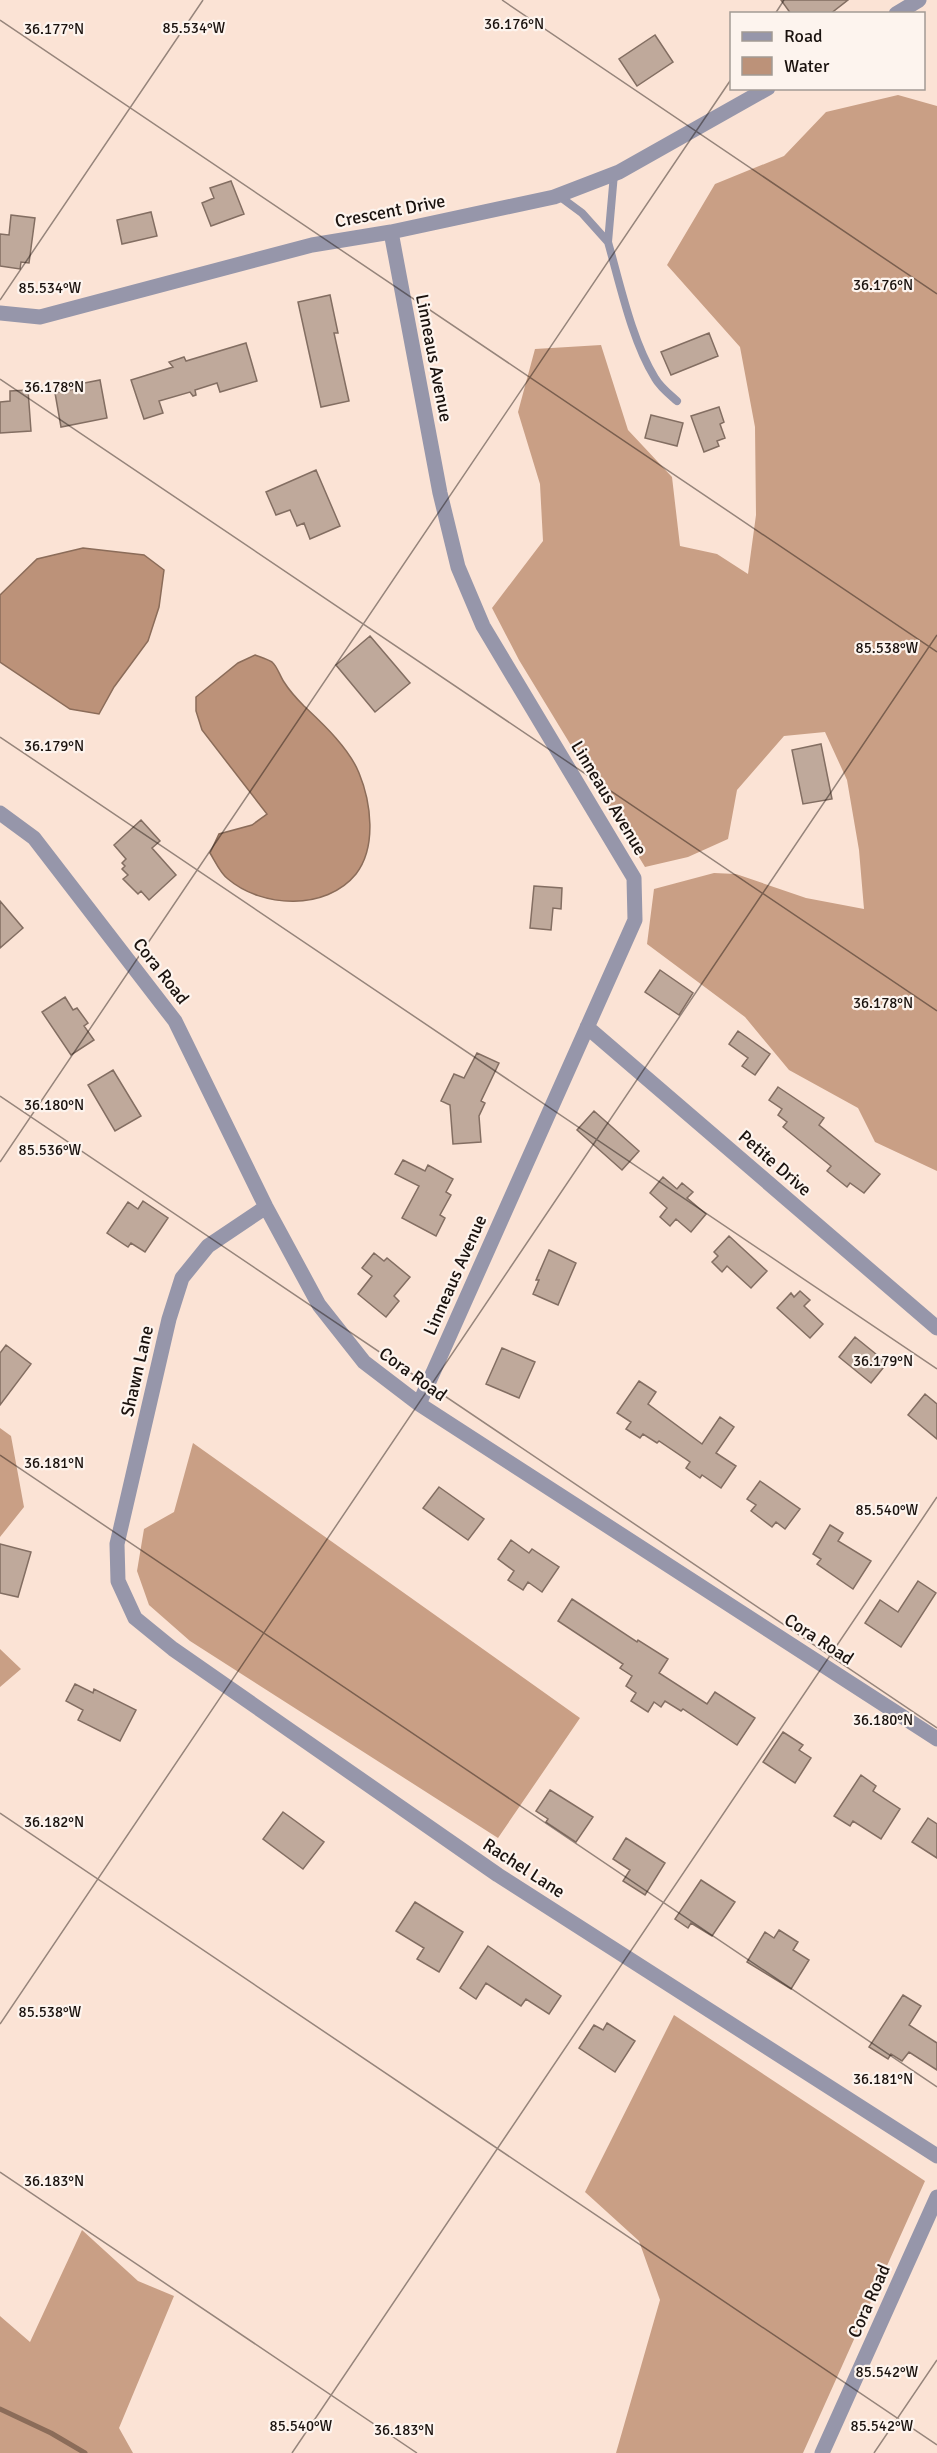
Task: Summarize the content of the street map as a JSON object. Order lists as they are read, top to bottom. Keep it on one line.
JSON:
{"streets":{"street":["Crescent Drive","Linneaus Avenue","Cora Road","Petite Drive","Shawn Lane","Rachel Lane"]},"crossings":[["Crescent Drive","Linneaus Avenue"],["Linneaus Avenue","Cora Road"],["Linneaus Avenue","Petite Drive"],["Cora Road","Shawn Lane"],["Shawn Lane","Rachel Lane"]],"legend":["Road","Water"],"coordinates":["36.176°N","85.534°W","36.177°N","36.178°N","85.538°W","36.179°N","36.180°N","85.536°W","36.181°N","85.540°W","36.182°N","36.183°N","85.542°W"]}
